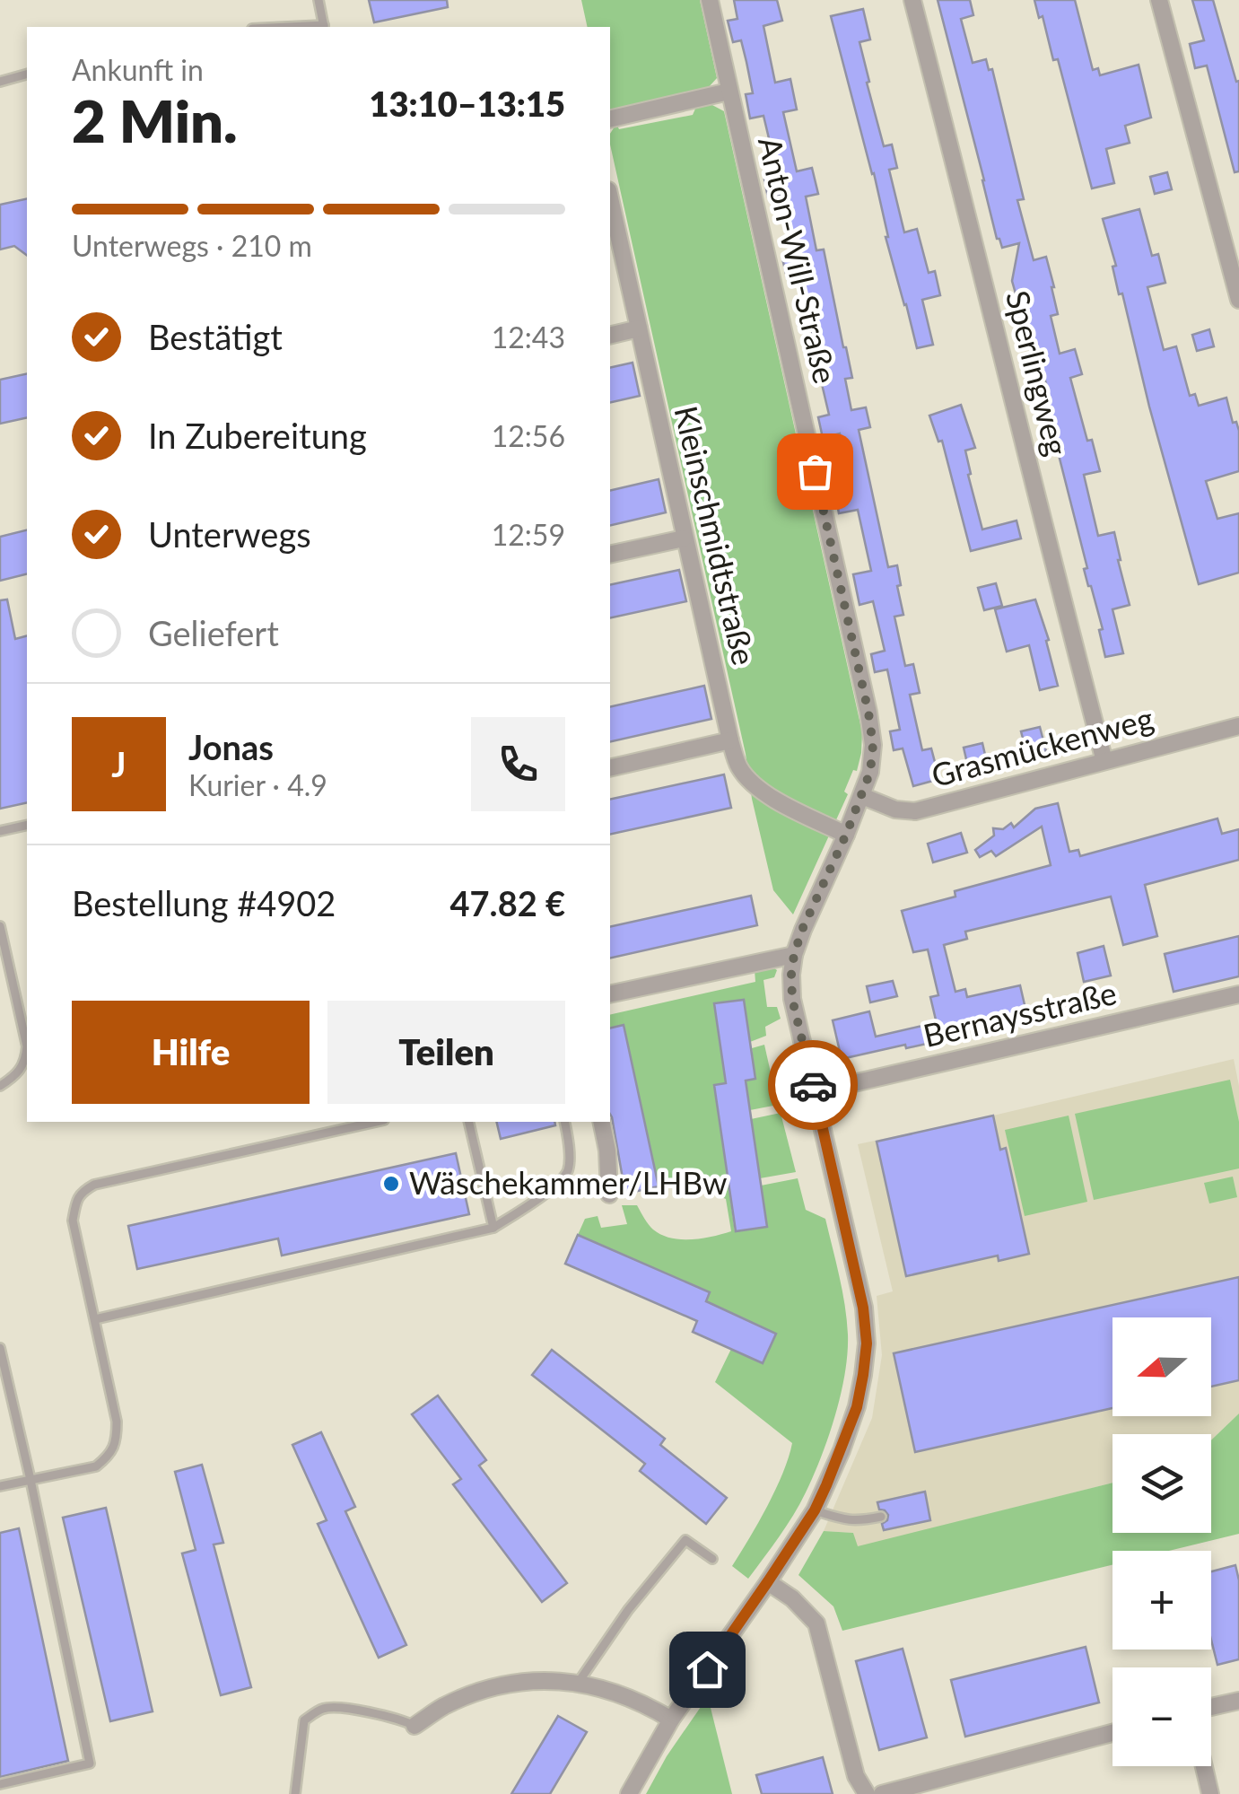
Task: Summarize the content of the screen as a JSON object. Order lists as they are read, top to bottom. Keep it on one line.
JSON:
{"streets":{"street":["Anton-Will-Straße","Sperlingweg","Kleinschmidtstraße","Grasmückenweg","Bernaysstraße"]},"crossings":[["Anton-Will-Straße","Kleinschmidtstraße"],["Anton-Will-Straße","Grasmückenweg"],["Anton-Will-Straße","Bernaysstraße"],["Sperlingweg","Grasmückenweg"]],"places":["Wäschekammer/LHBw"],"north":"left","page":{"heading":["2 Min.","Ankunft in","13:10–13:15"],"panel":["Jonas","Kurier · 4.9","Bestellung #4902","47.82 €"],"bar":"Unterwegs · 210 m","list":[["Bestätigt","12:43"],["In Zubereitung","12:56"],["Unterwegs","12:59"],"Geliefert"],"round":"J","buttons":["Hilfe","Teilen"],"map_buttons":["+","−"]}}
